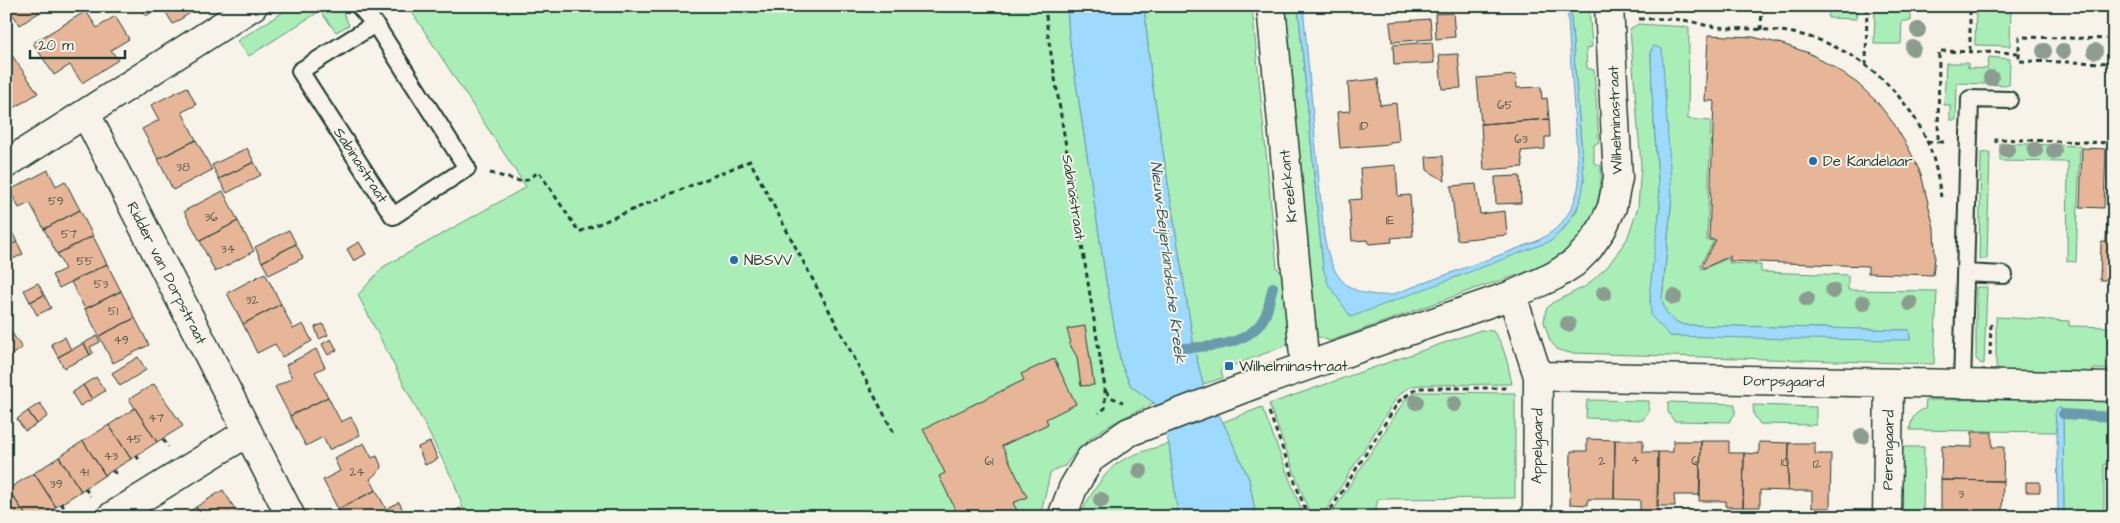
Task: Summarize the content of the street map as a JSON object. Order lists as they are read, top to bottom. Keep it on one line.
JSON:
{"streets":{"street":["Wilhelminastraat","Kreekkant","Ridder van Dorpstraat","Dorpsgaard","Appelgaard","Perengaard"],"lane":["Sabinastraat"]},"crossings":[["Wilhelminastraat","Kreekkant"],["Dorpsgaard","Appelgaard"],["Dorpsgaard","Perengaard"]],"water":["Nieuw-Beijerlandsche Kreek"],"places":{"other":["De Kandelaar","NBSVV"],"transit":["Wilhelminastraat"]},"house_numbers":["65","1D","63","38","59","36","1E","57","34","55","53","32","51","49","47","45","43","4","61","2","6","10","12","41","24","39","3"],"scale_bar":"20 m"}
